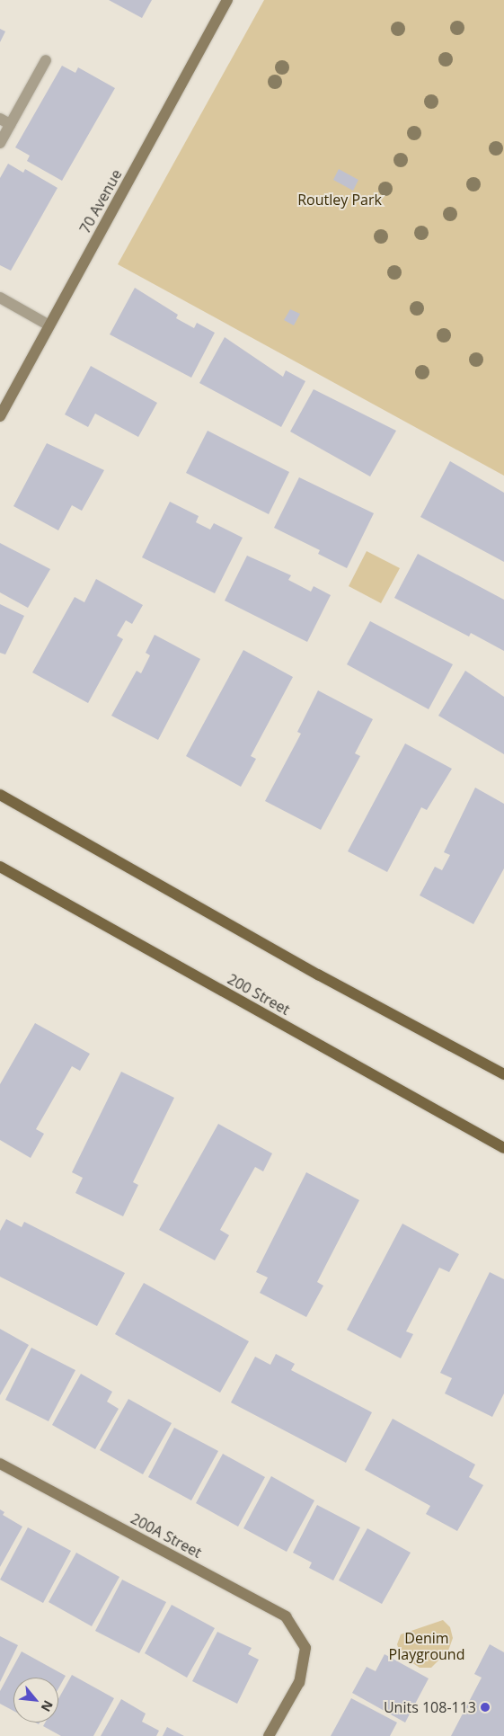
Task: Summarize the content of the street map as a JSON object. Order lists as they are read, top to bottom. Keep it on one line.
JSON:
{"streets":{"main road":["200 Street"],"street":["70 Avenue","200A Street"]},"parks":["Routley Park","Denim Playground"],"places":["Units 108-113"],"north":"bottom right"}
